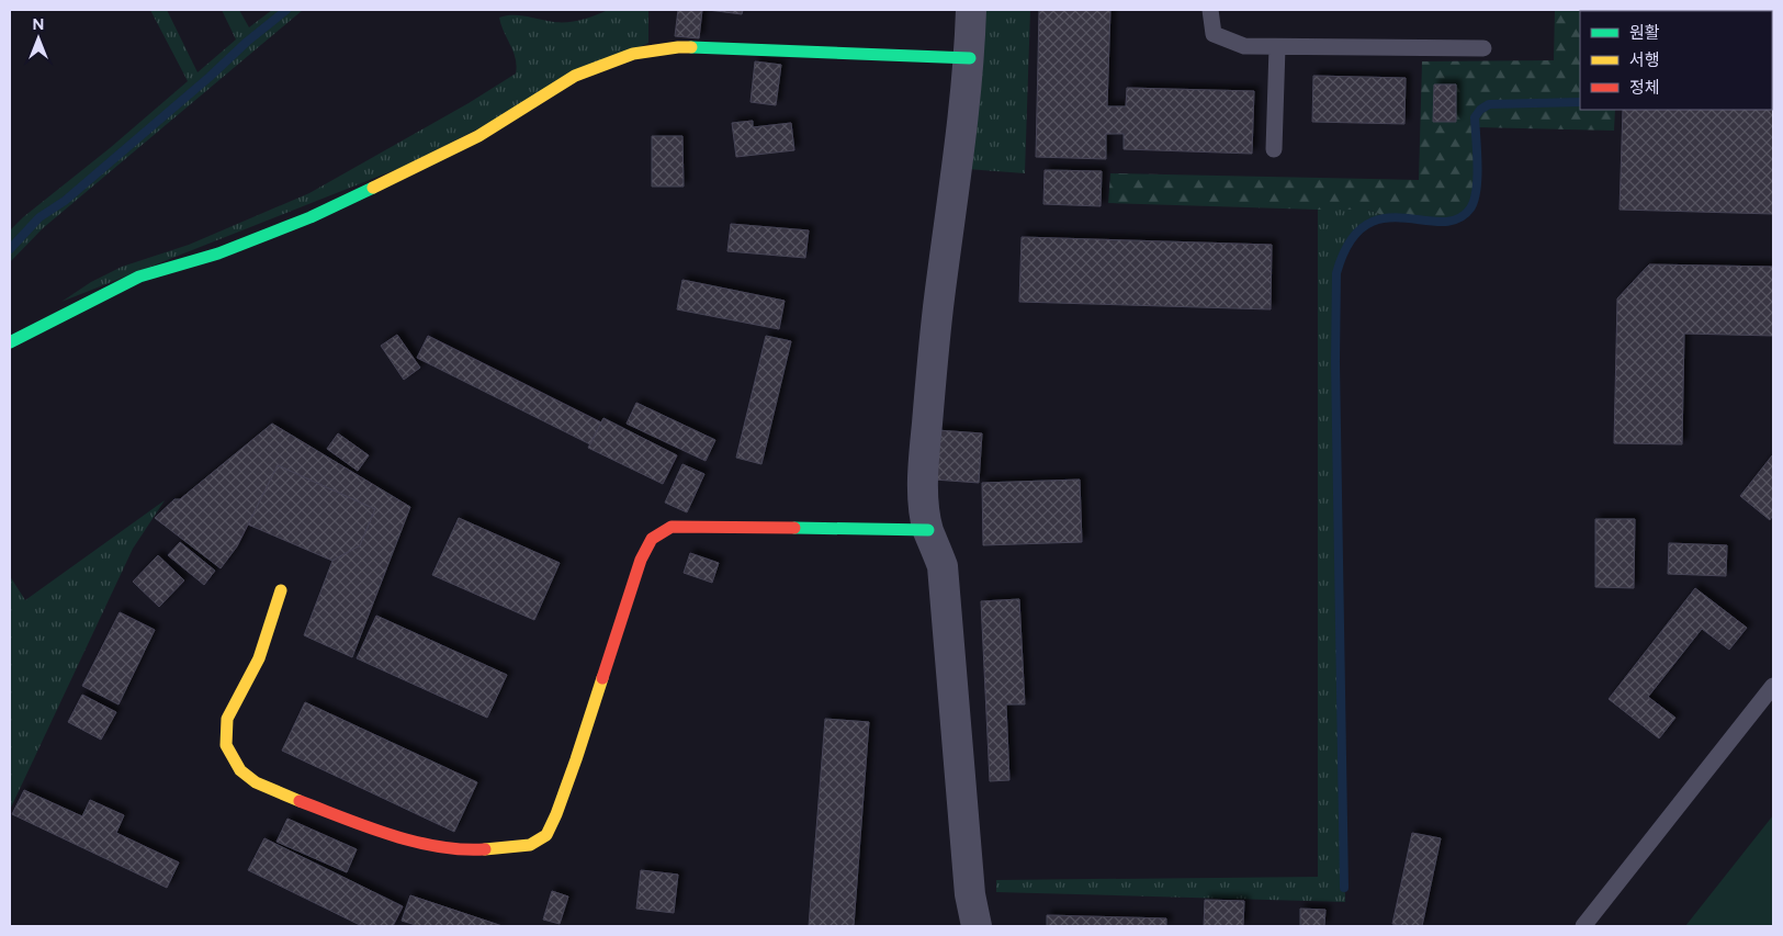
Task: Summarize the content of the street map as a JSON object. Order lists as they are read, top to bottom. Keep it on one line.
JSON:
{"legend":["원활","서행","정체"],"north":"top"}
